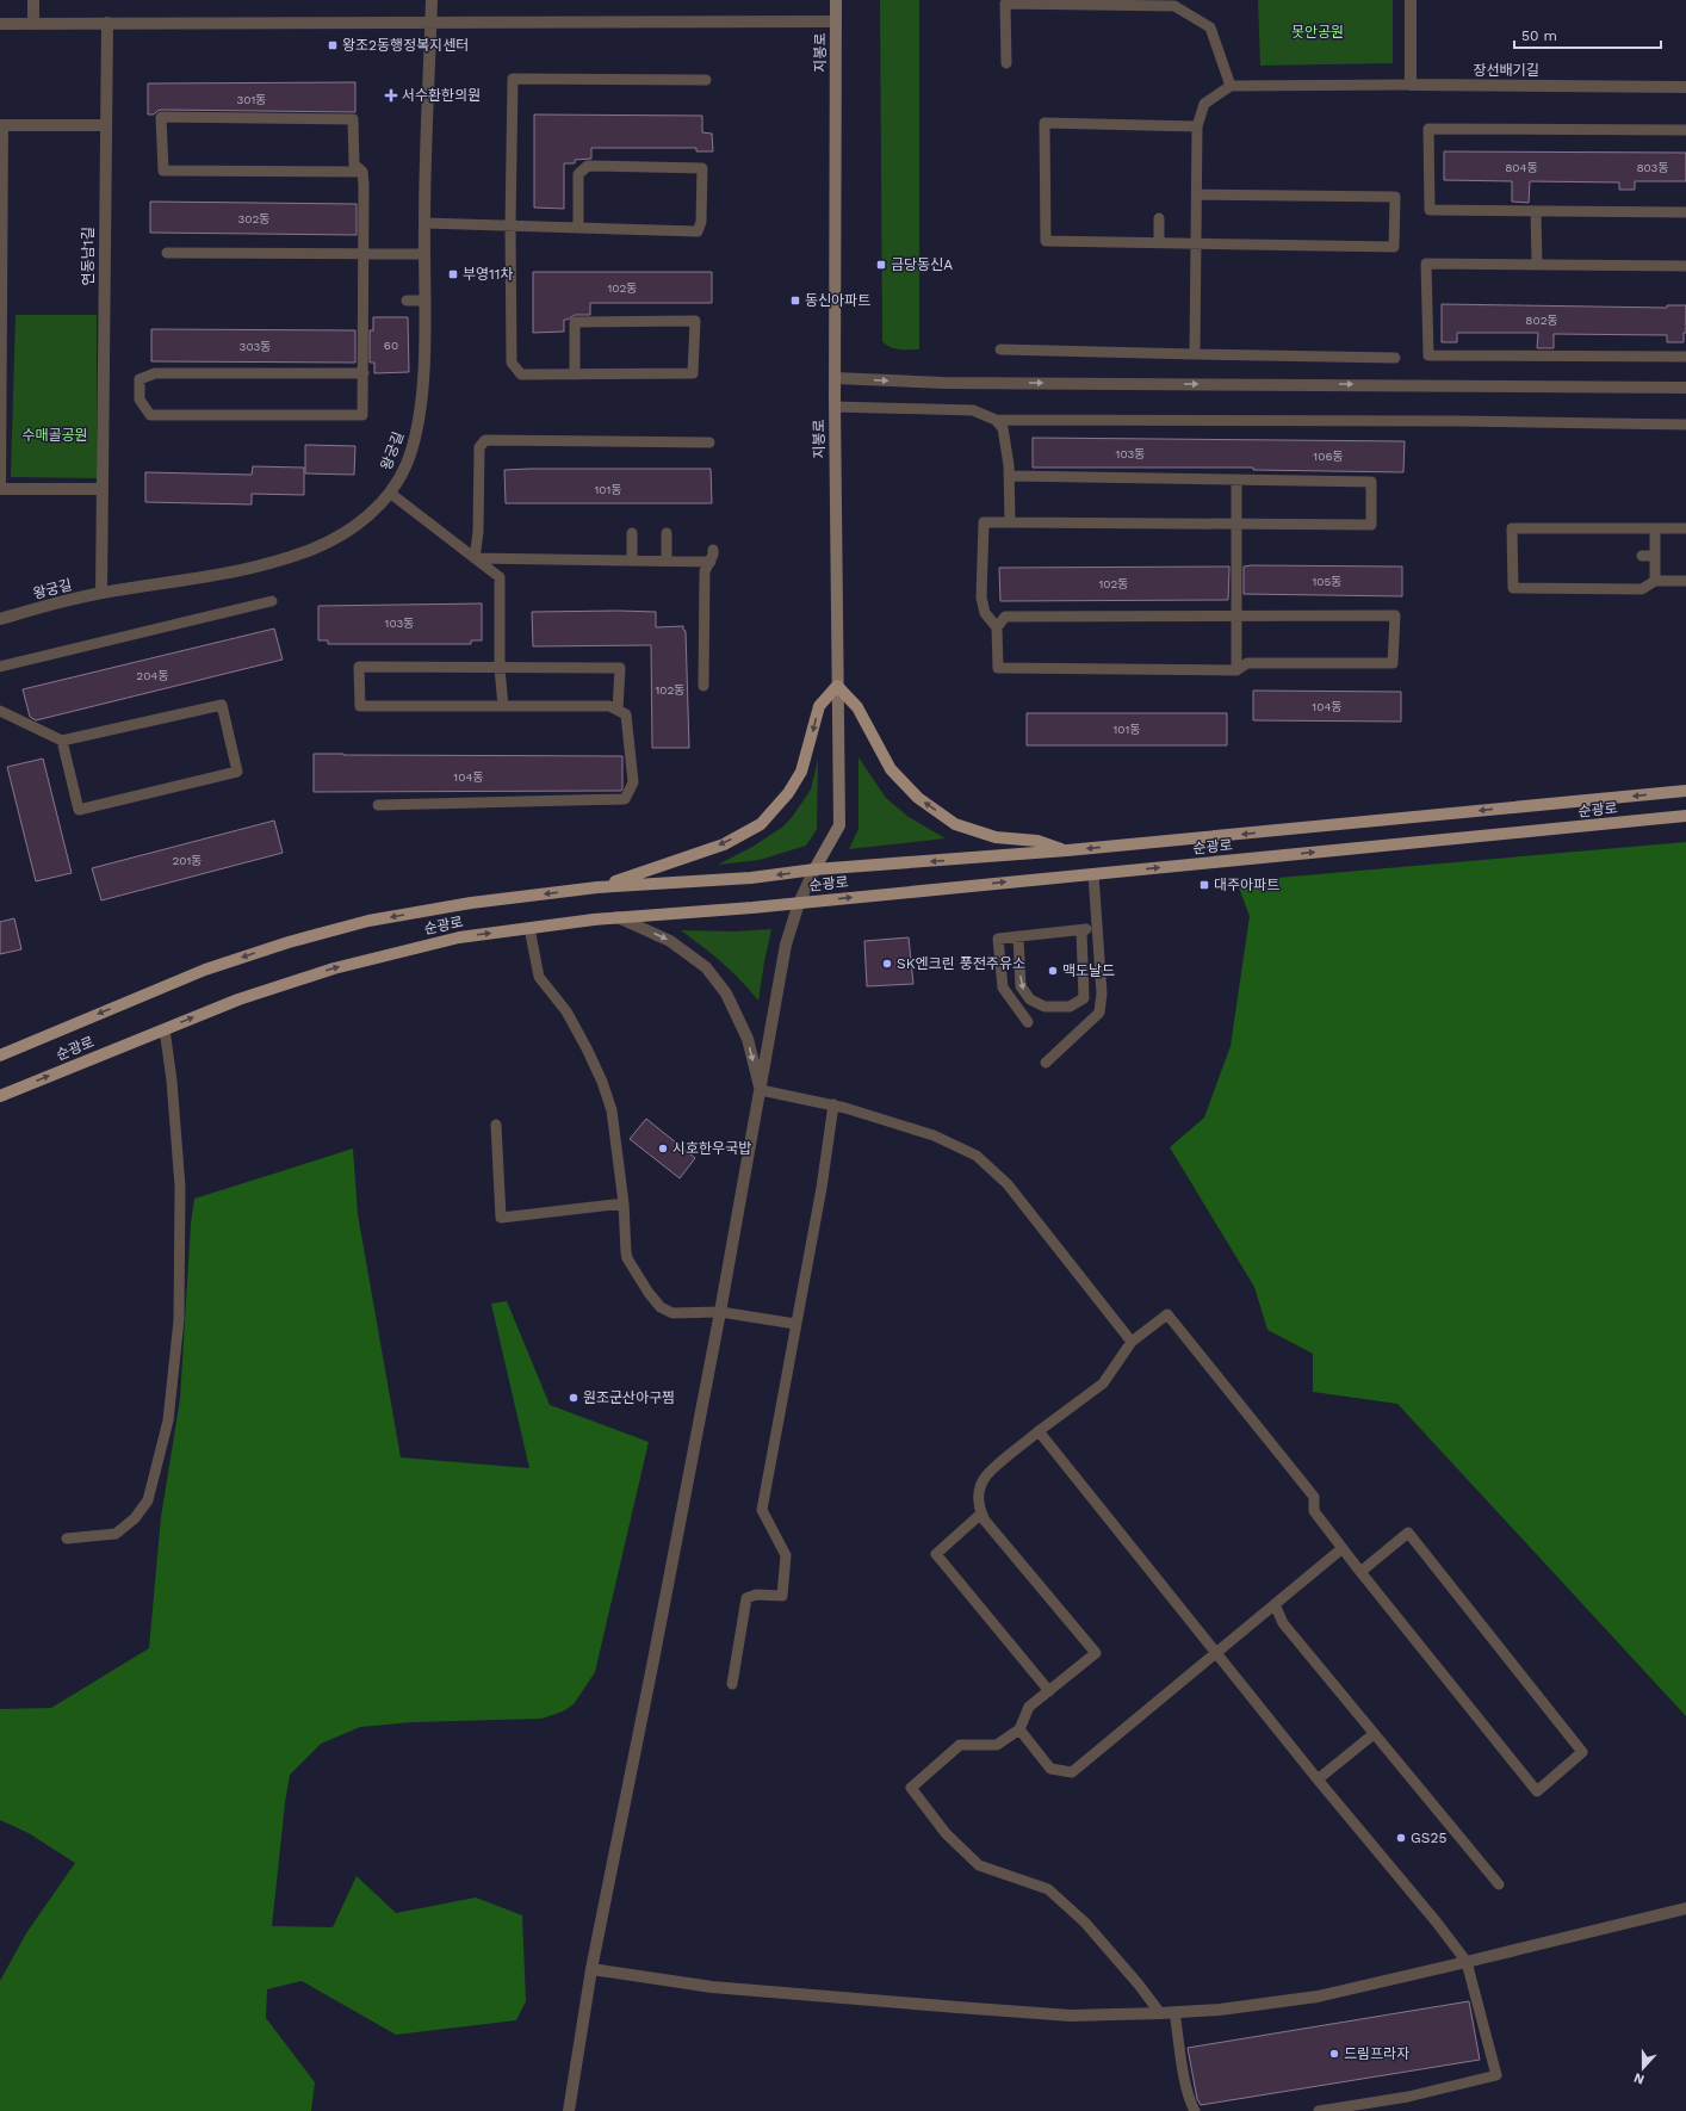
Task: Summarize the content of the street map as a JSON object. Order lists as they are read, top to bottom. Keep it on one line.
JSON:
{"streets":{"main road":["지봉로","순광로"],"street":["장선배기길","연동남1길","왕궁길"]},"crossings":[["지봉로","순광로"],["연동남1길","왕궁길"]],"parks":["못안공원","수매골공원"],"places":{"transit":["왕조2동행정복지센터","금당동신A","부영11차","동신아파트","대주아파트"],"health":["서수환한의원"],"other":["SK엔크린 풍전주유소","맥도날드","시호한우국밥","원조군산아구찜","GS25","드림프라자"]},"house_numbers":["301동","804동","803동","302동","102동","802동","60","303동","103동","106동","101동","105동","102동","103동","204동","102동","104동","101동","104동","201동"],"scale_bar":"50 m","north":"bottom"}
